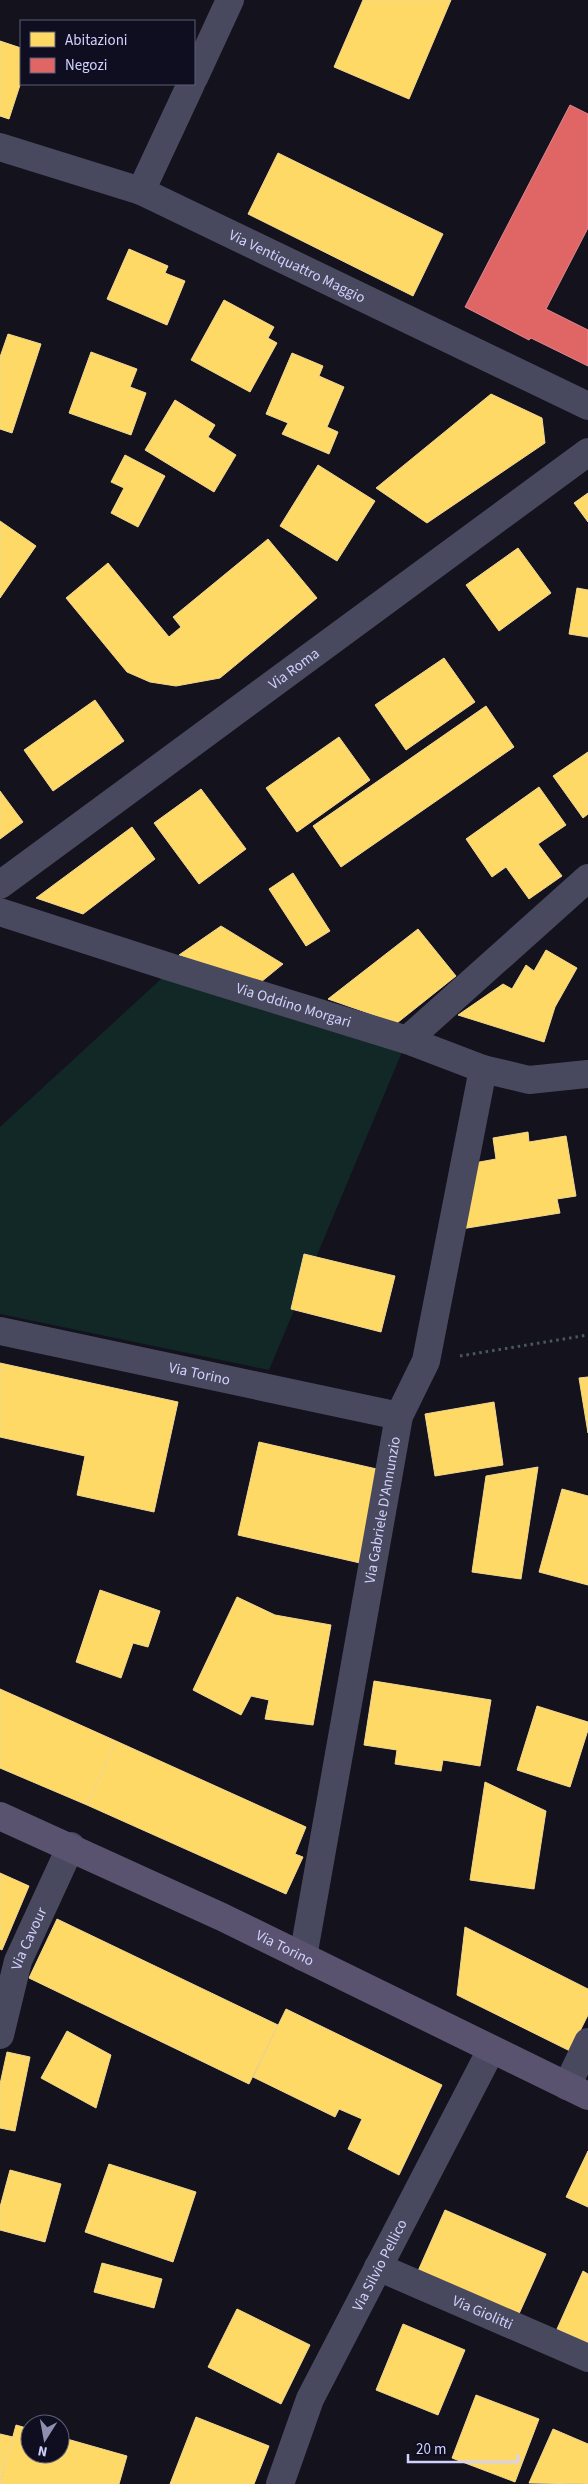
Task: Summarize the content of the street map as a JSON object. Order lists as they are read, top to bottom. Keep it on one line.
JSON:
{"streets":{"main road":["Via Torino"],"street":["Via Ventiquattro Maggio","Via Roma","Via Oddino Morgari","Via Gabriele D'Annunzio","Via Cavour","Via Silvio Pellico","Via Giolitti"]},"crossings":[["Via Oddino Morgari","Via Gabriele D'Annunzio"],["Via Torino","Via Gabriele D'Annunzio"],["Via Torino","Via Cavour"],["Via Torino","Via Silvio Pellico"],["Via Silvio Pellico","Via Giolitti"]],"legend":["Abitazioni","Negozi"],"scale_bar":"20 m","north":"bottom"}
